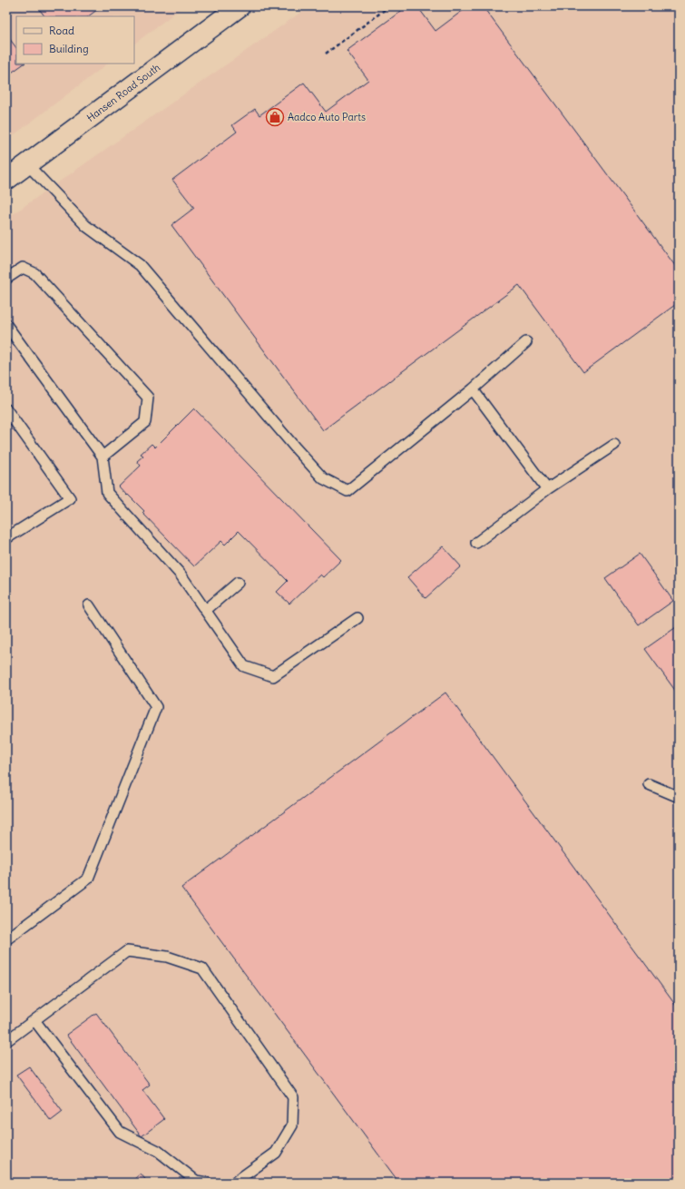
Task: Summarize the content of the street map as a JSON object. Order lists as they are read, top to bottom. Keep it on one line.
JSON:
{"streets":{"street":["Hansen Road South"]},"places":{"shop":["Aadco Auto Parts"]},"legend":["Road","Building"]}
